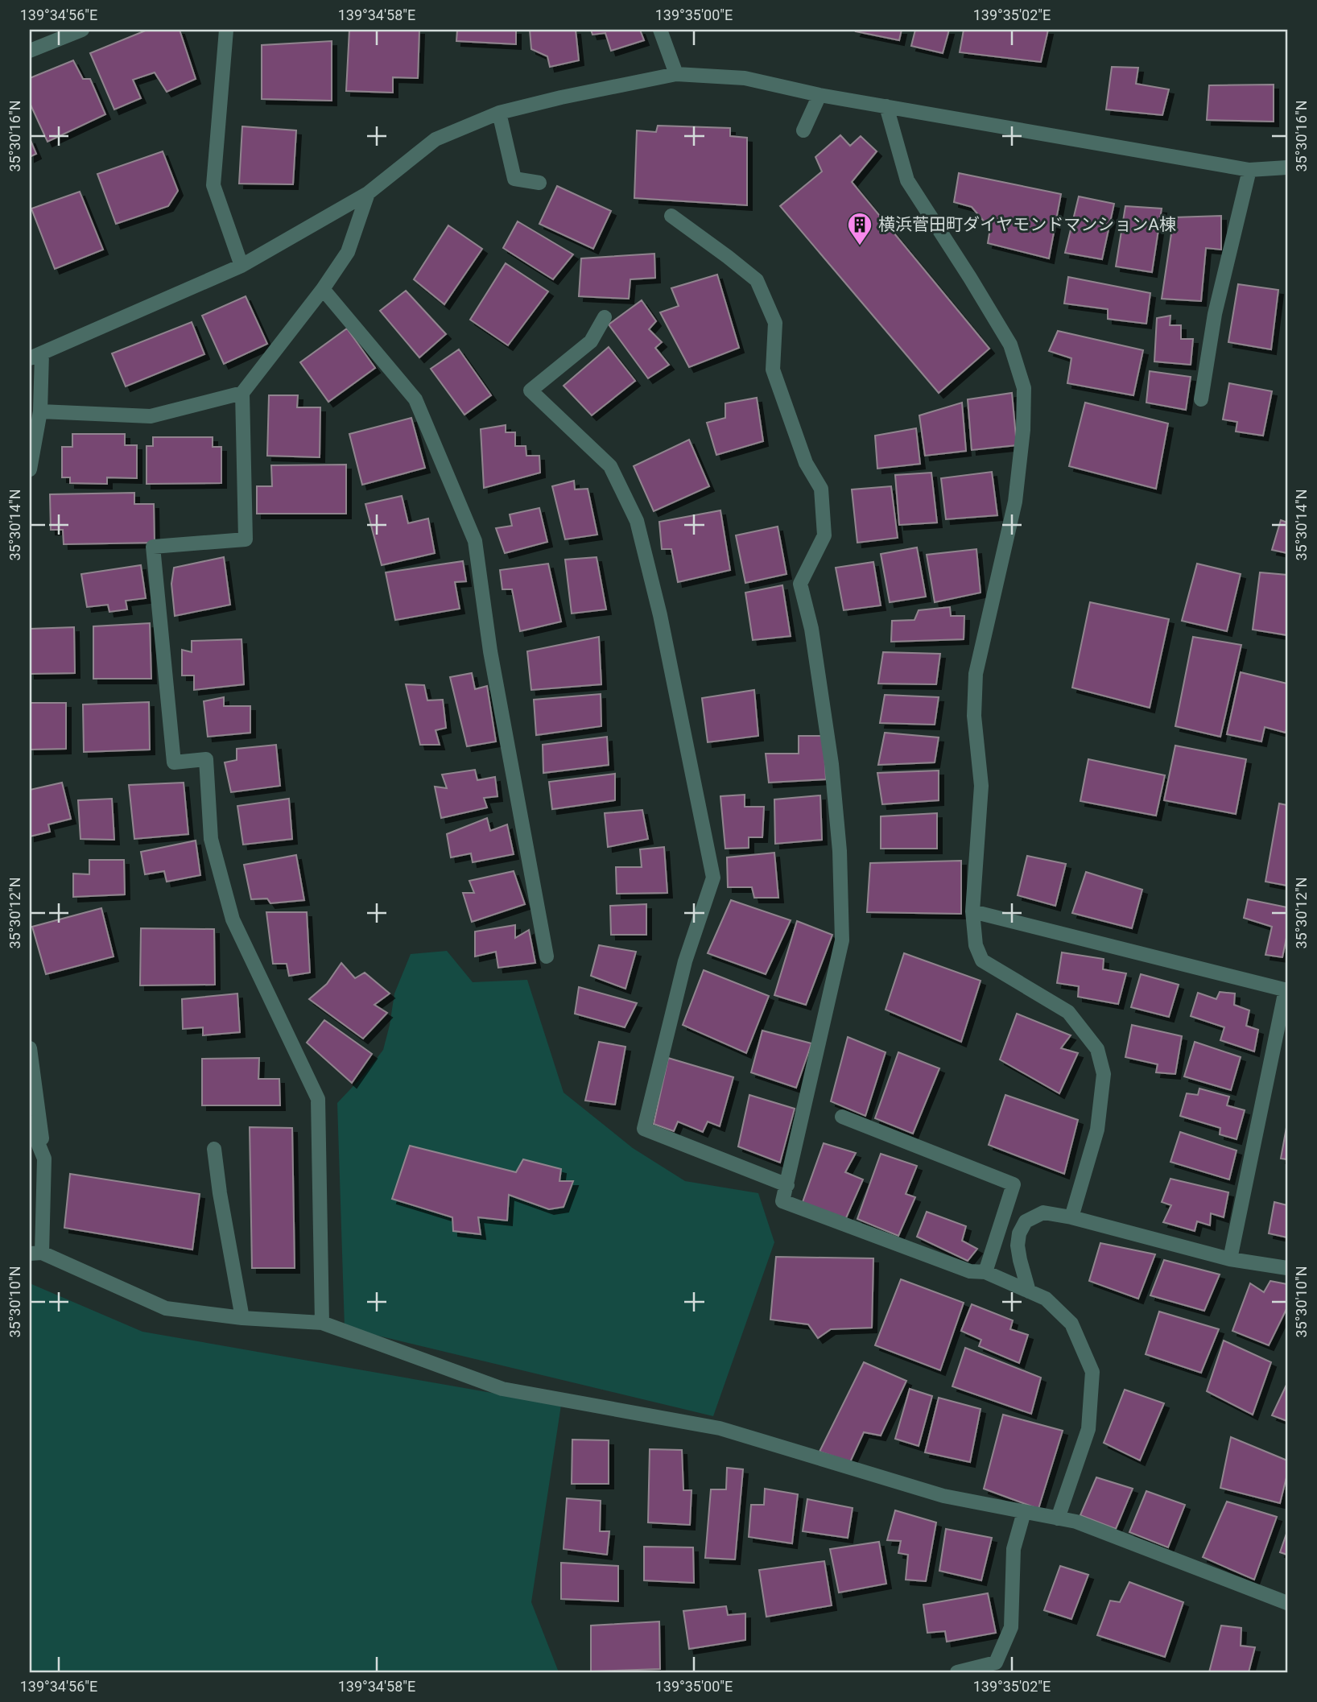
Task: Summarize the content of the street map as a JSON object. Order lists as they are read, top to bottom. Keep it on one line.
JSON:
{"places":{"building":["横浜菅田町ダイヤモンドマンションA棟"]},"coordinates":["139°34'56\"E","139°34'58\"E","139°35'00\"E","139°35'02\"E","35°30'16\"N","35°30'14\"N","35°30'12\"N","35°30'10\"N"]}
